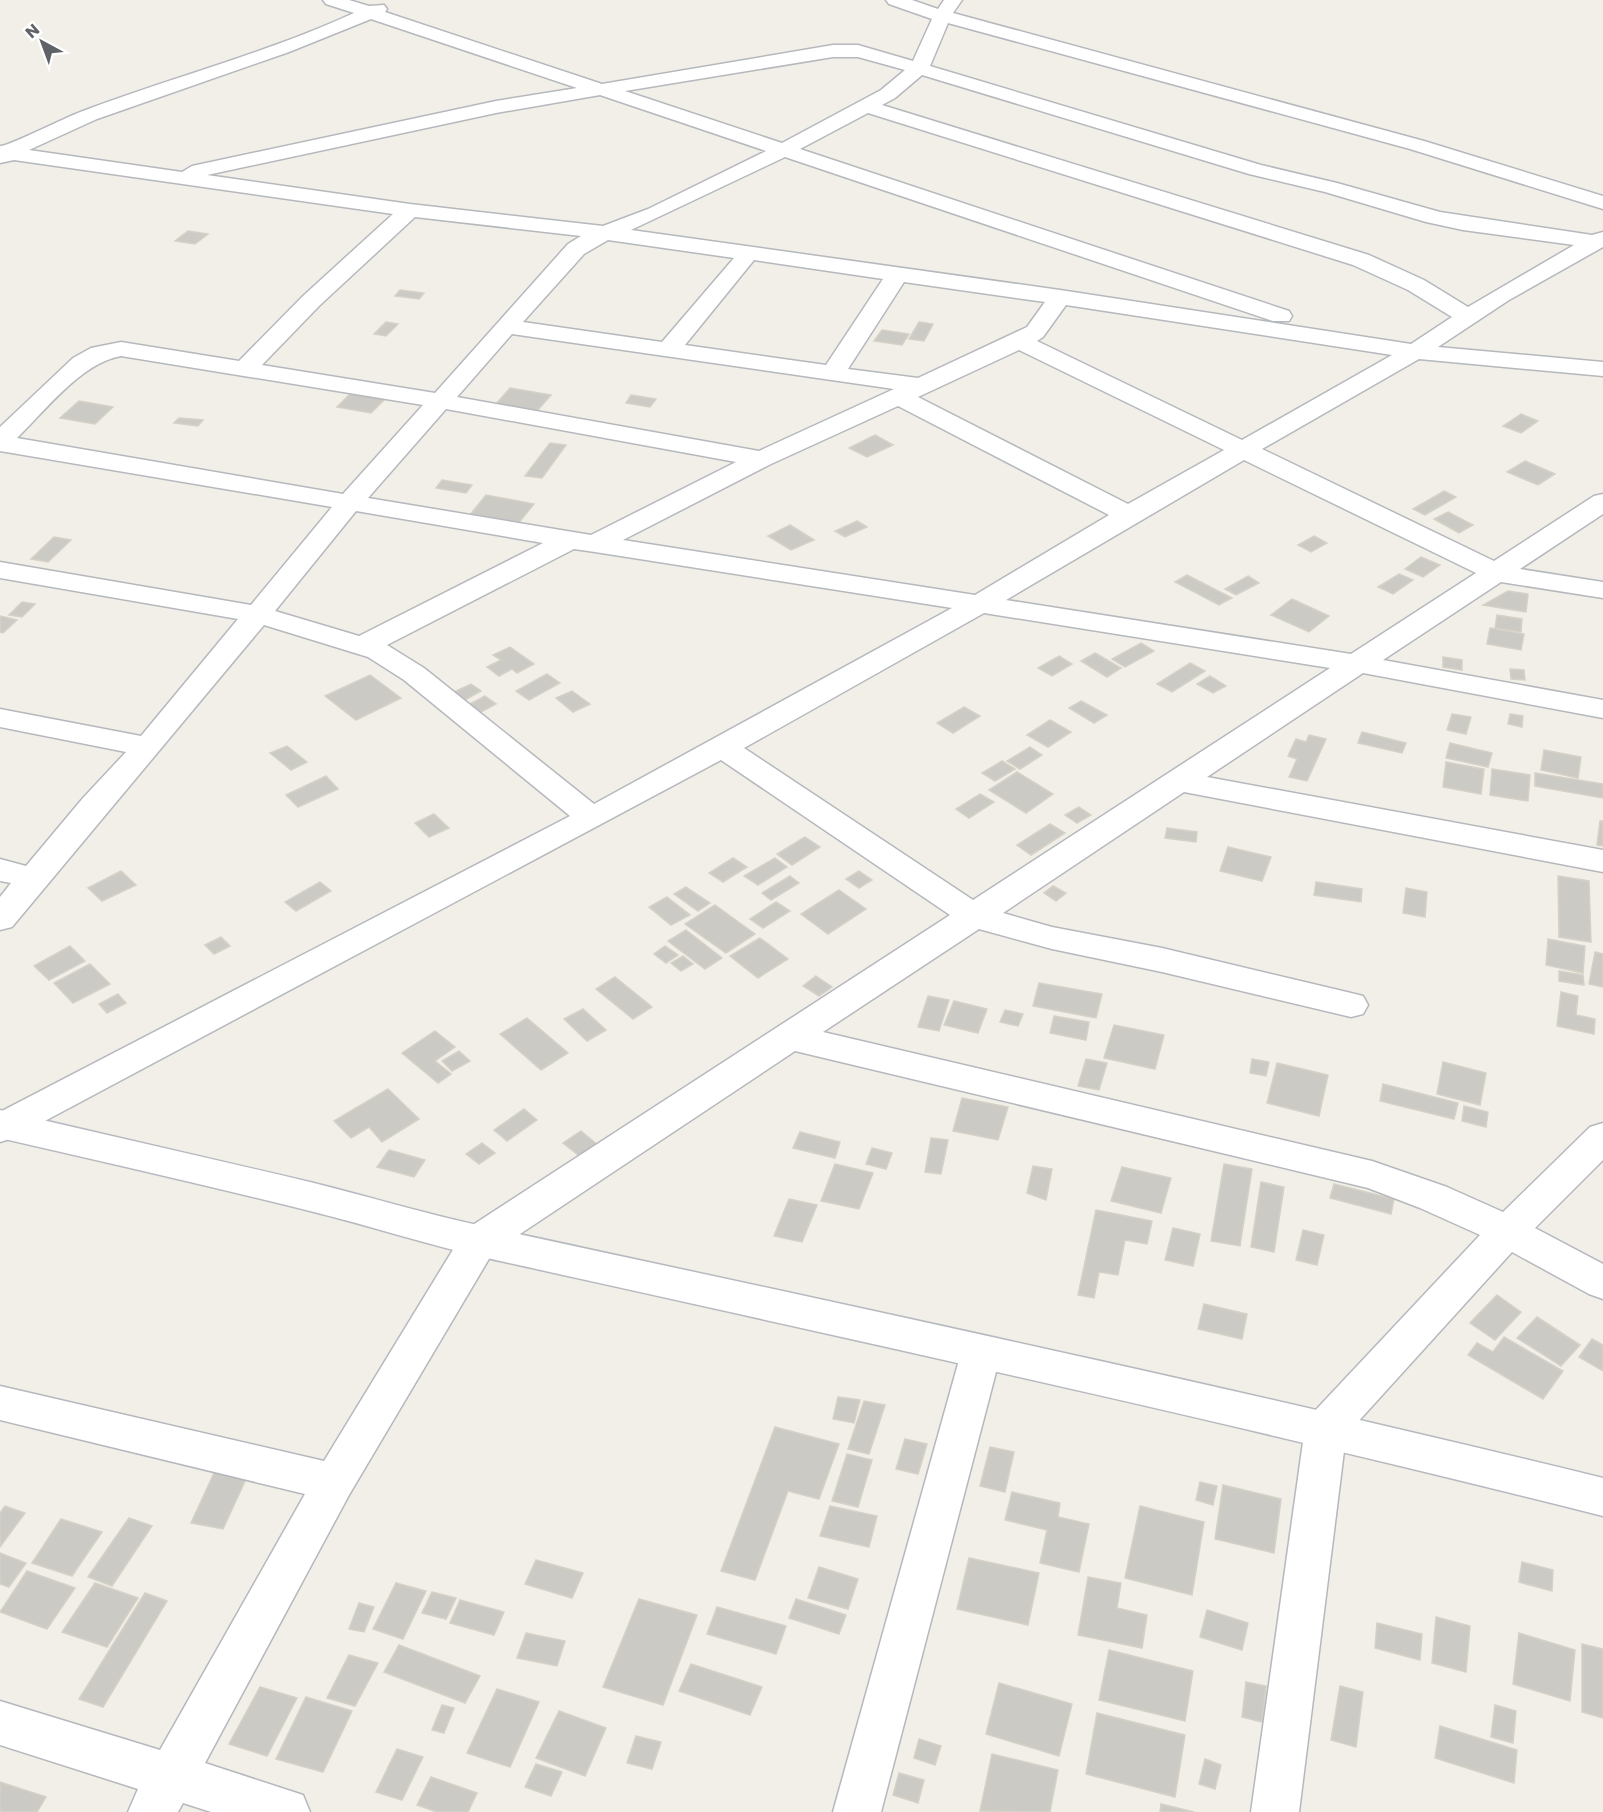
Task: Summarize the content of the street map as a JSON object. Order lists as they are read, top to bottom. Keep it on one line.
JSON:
{"north":"top left"}
